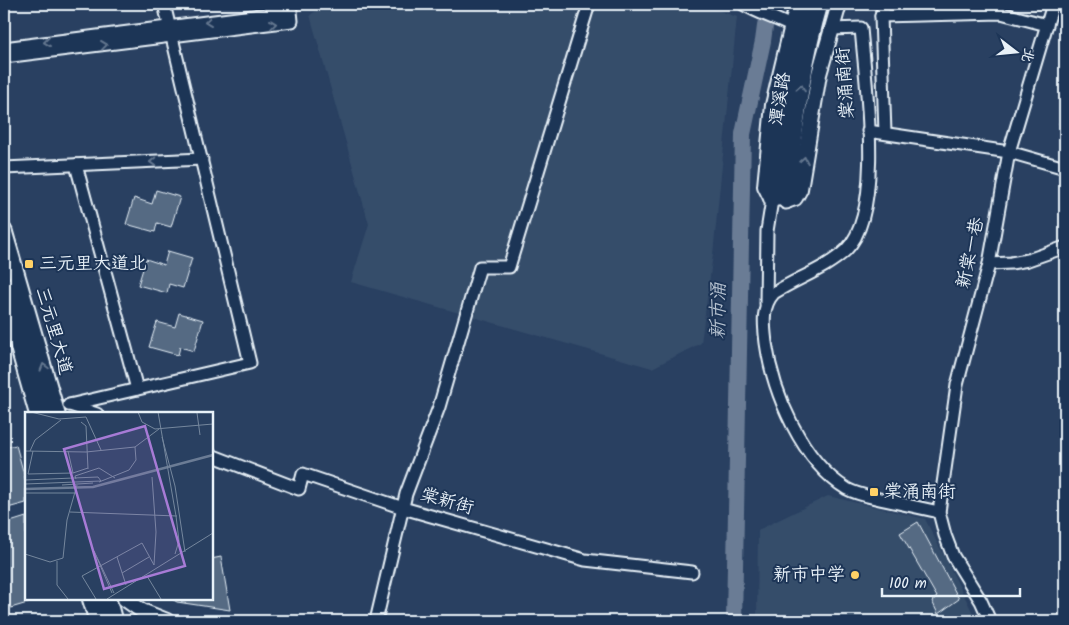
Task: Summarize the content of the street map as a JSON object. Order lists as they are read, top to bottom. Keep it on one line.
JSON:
{"streets":{"main road":["潭溪路","三元里大道"],"street":["棠涌南街","新棠一巷","棠新街"]},"crossings":[["棠涌南街","潭溪路"]],"water":["新市涌"],"places":{"transit":["三元里大道北","棠涌南街"],"other":["新市中学"]},"scale_bar":"100 m","north":"right"}
